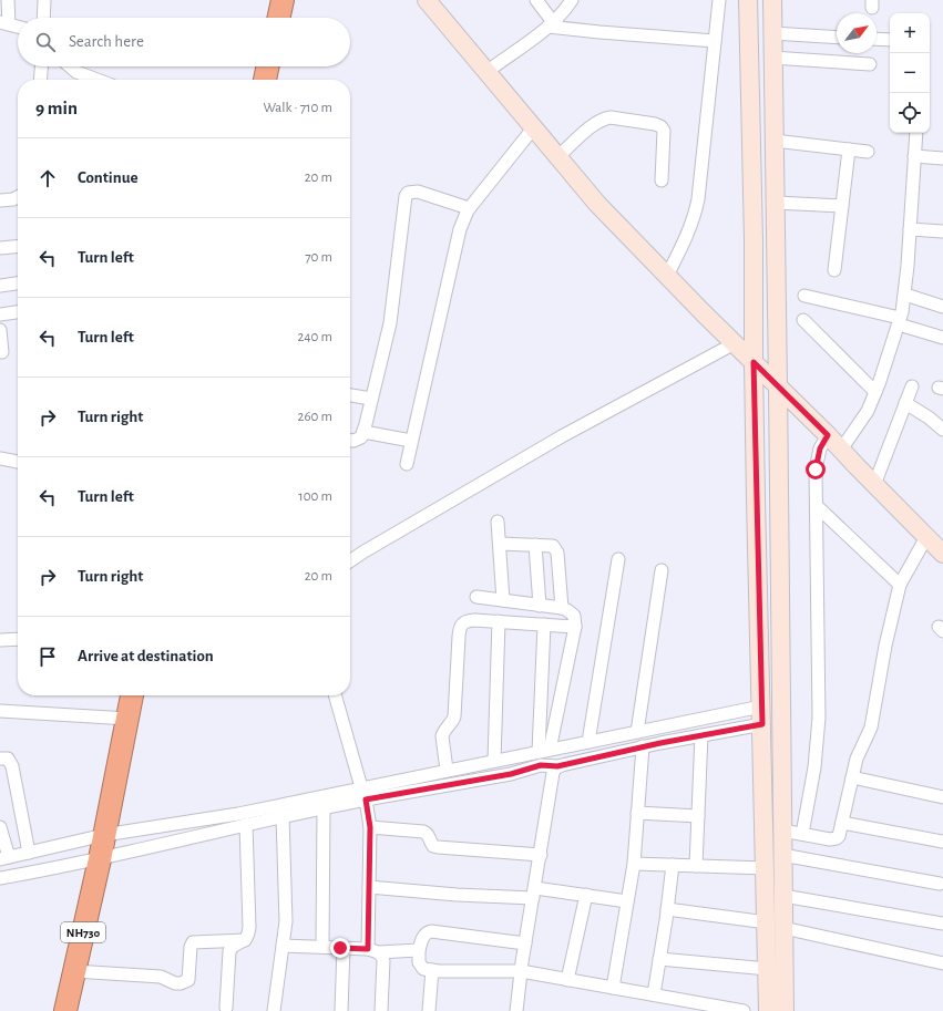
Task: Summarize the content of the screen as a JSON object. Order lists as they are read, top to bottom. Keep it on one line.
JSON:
{"streets":{"highway":["NH730"]},"north":"top right","page":{"map_buttons":["+","−"],"search":"Search here","heading":["9 min","Walk · 710 m"],"list":[["Continue","20 m"],["Turn left","70 m"],["Turn left","240 m"],["Turn right","260 m"],["Turn left","100 m"],["Turn right","20 m"],"Arrive at destination"]}}
